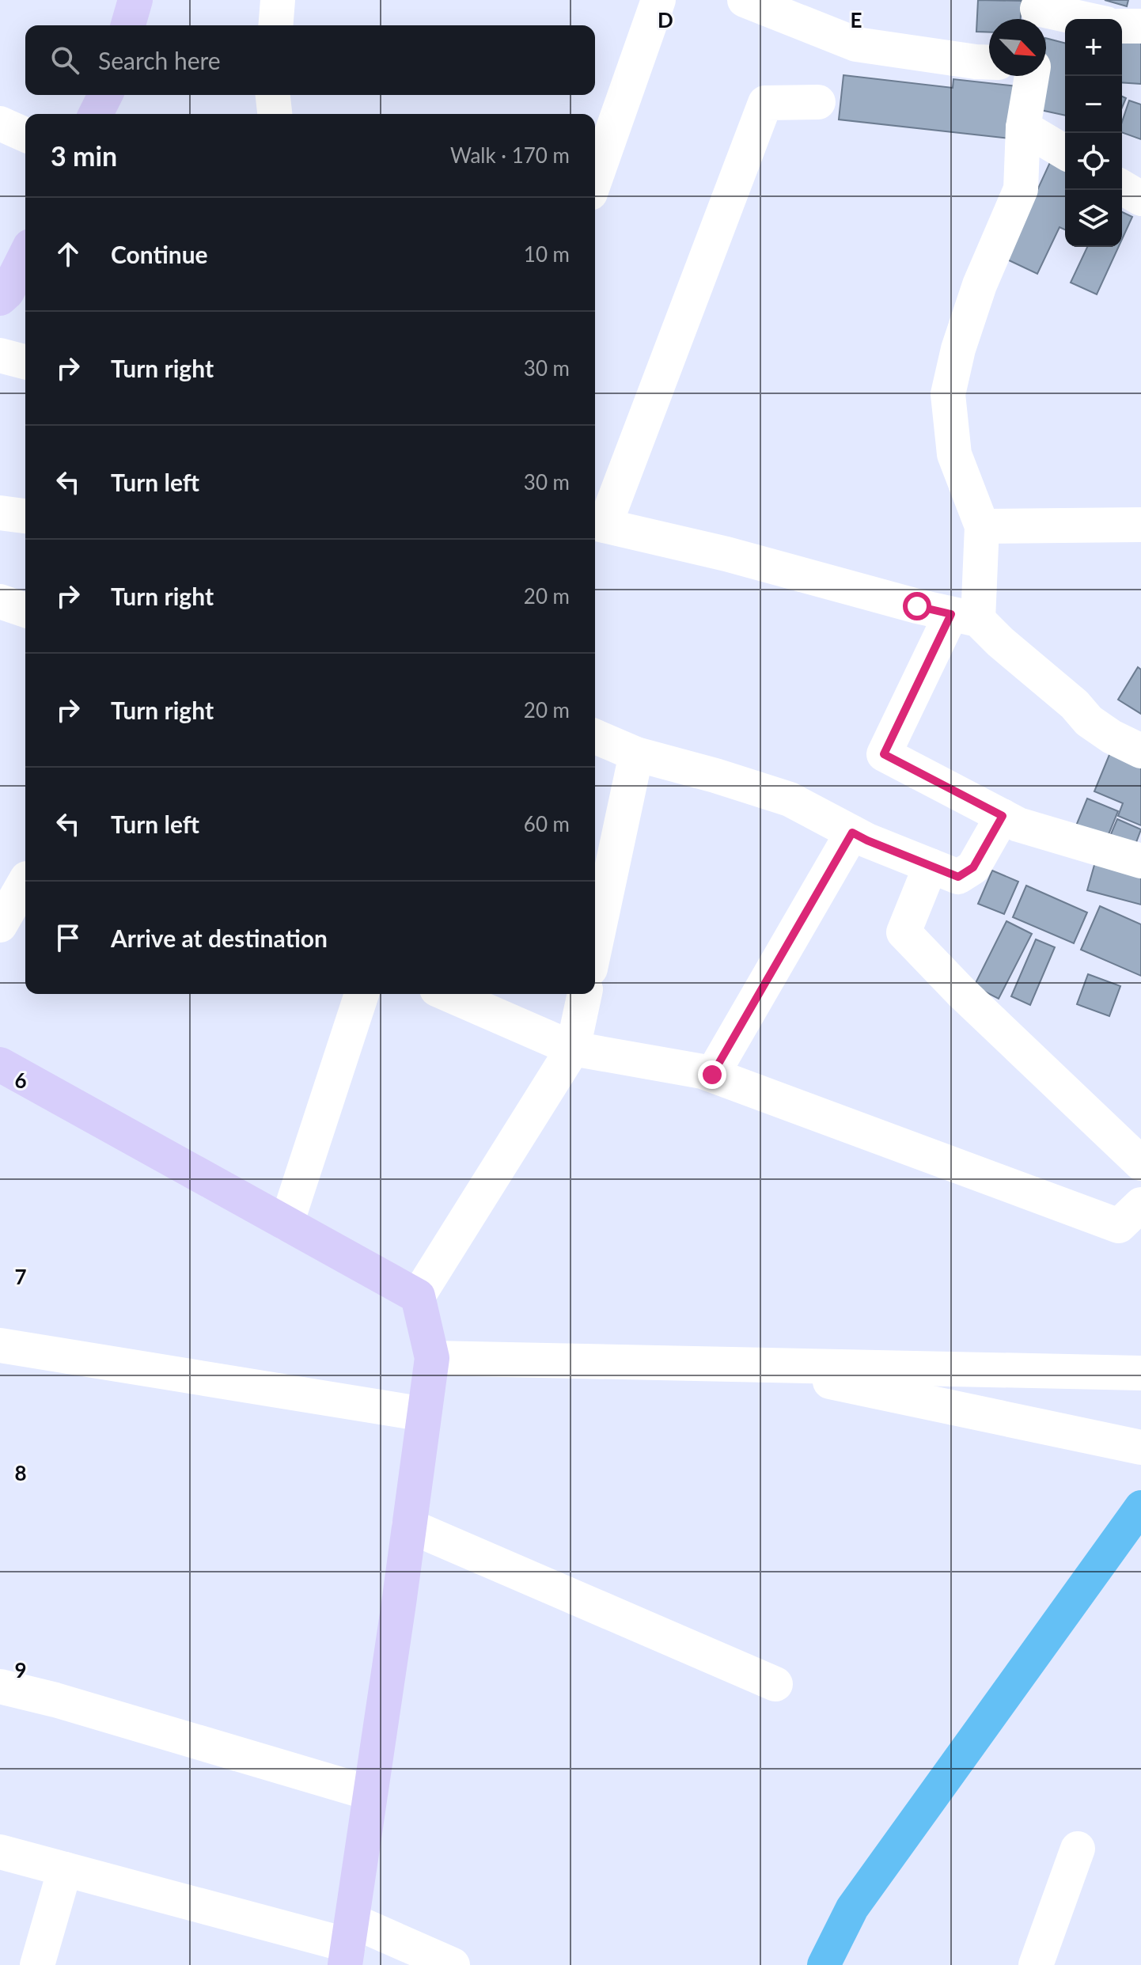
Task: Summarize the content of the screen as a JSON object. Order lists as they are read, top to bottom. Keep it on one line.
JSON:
{"north":"bottom right","page":{"map_buttons":["+","−"],"search":"Search here","heading":["3 min","Walk · 170 m"],"list":[["Continue","10 m"],["Turn right","30 m"],["Turn left","30 m"],["Turn right","20 m"],["Turn right","20 m"],["Turn left","60 m"],"Arrive at destination"]},"grid":{"columns":["D","E"],"rows":["6","7","8","9"]}}
